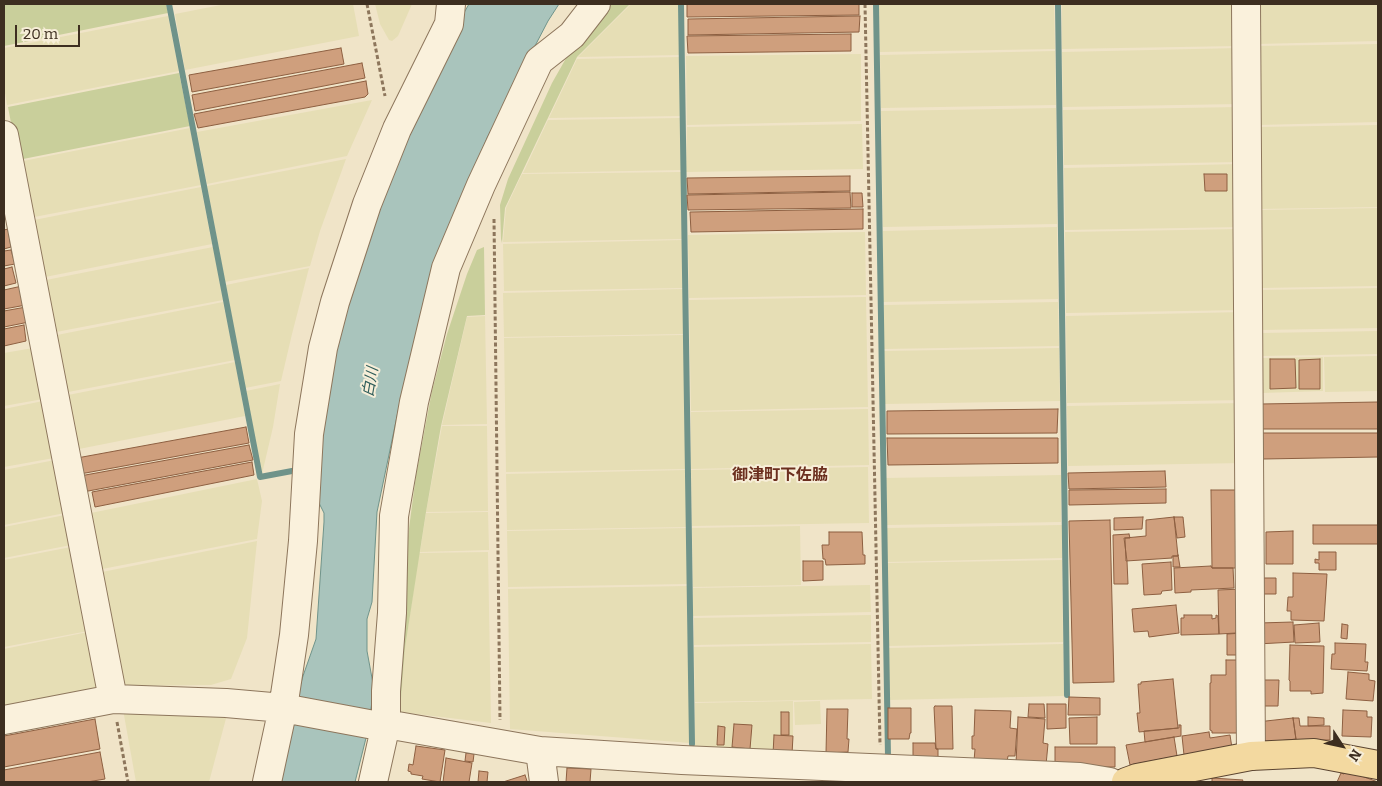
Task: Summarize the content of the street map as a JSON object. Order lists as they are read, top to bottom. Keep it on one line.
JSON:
{"districts":["御津町下佐脇"],"water":["白川"],"scale_bar":"20 m","north":"bottom right"}
